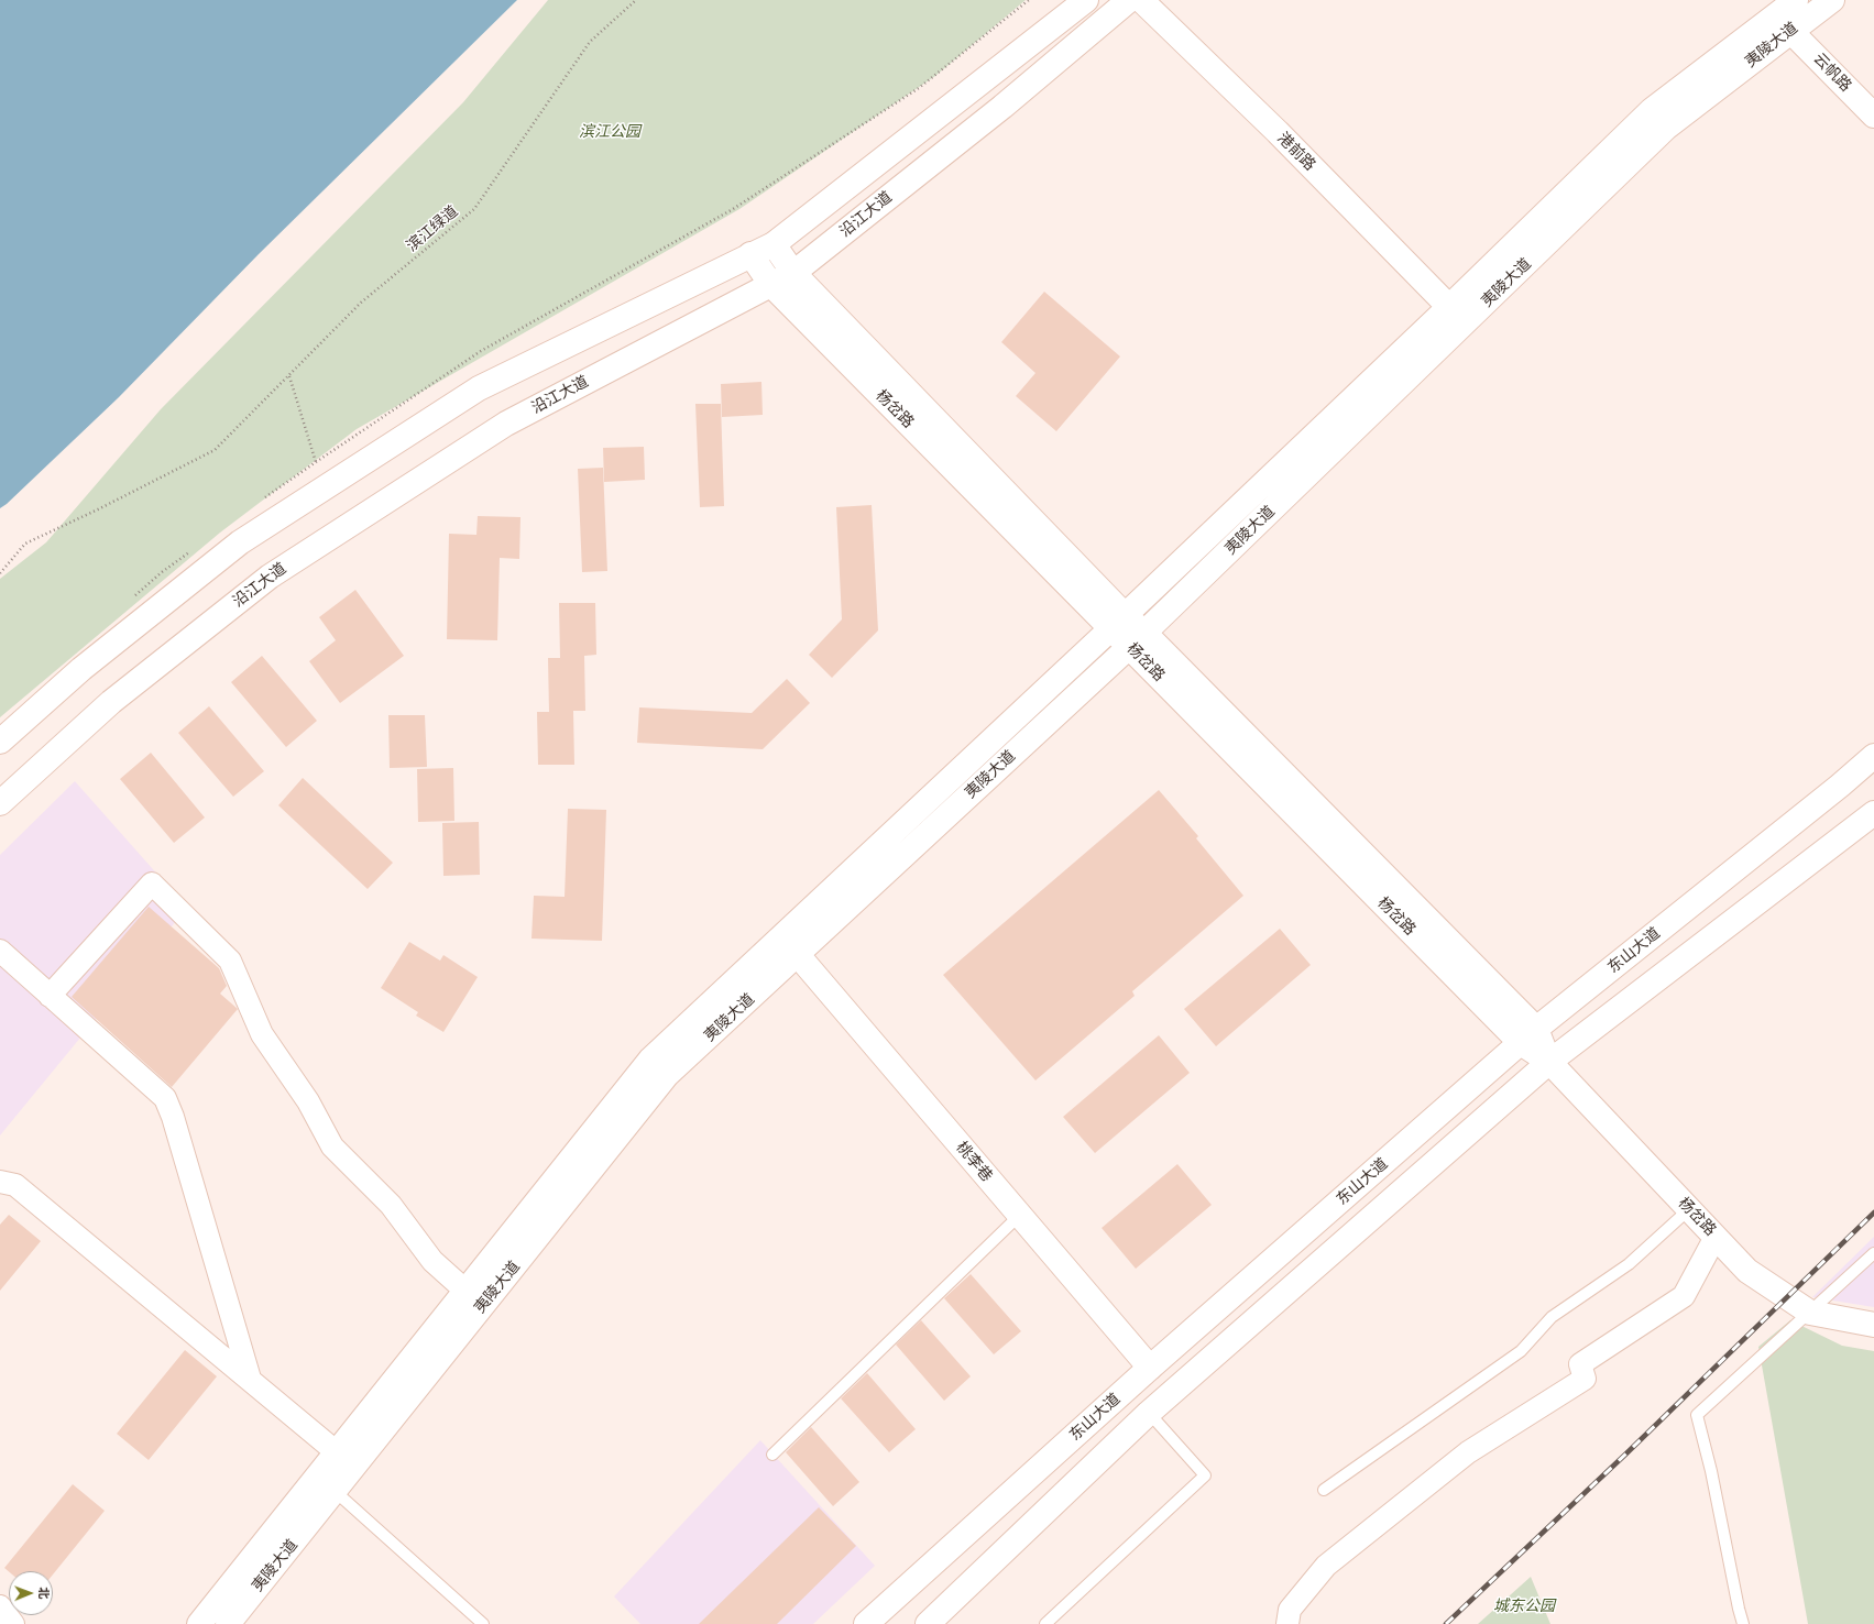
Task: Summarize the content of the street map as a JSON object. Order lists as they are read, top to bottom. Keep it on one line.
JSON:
{"streets":{"main road":["夷陵大道","云帆路","港前路","沿江大道","杨岔路","东山大道","桃李巷"],"path":["滨江绿道"]},"crossings":[["夷陵大道","云帆路"],["夷陵大道","港前路"],["夷陵大道","杨岔路"],["夷陵大道","桃李巷"],["沿江大道","杨岔路"],["杨岔路","东山大道"],["东山大道","桃李巷"]],"parks":["滨江公园","城东公园"],"north":"right"}
